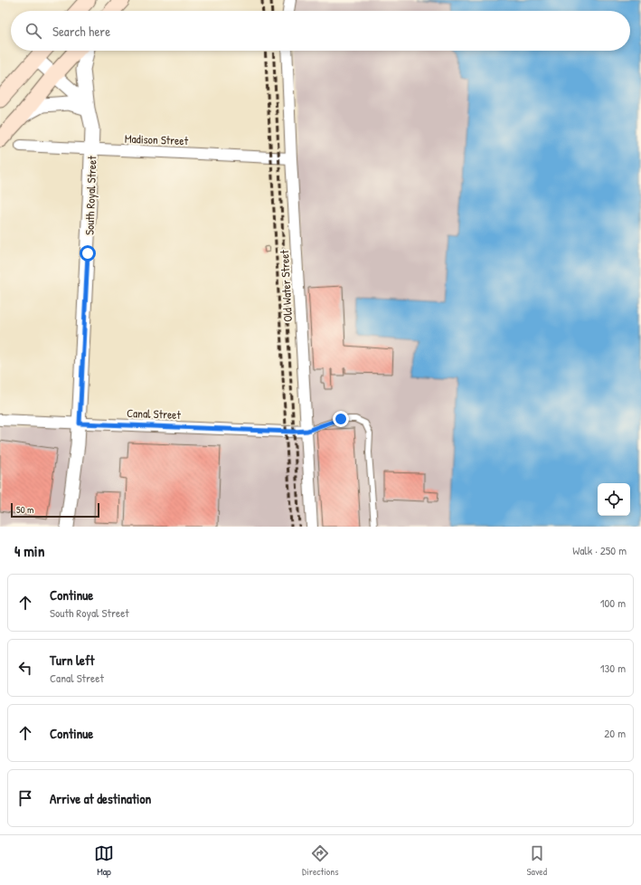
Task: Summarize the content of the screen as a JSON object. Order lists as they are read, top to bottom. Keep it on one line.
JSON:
{"streets":{"street":["Madison Street","South Royal Street","Old Water Street","Canal Street"]},"crossings":[["Madison Street","South Royal Street"],["Madison Street","Old Water Street"],["South Royal Street","Canal Street"],["Old Water Street","Canal Street"]],"scale_bar":"50 m","page":{"search":"Search here","scale":"50 m","heading":["4 min","Walk · 250 m"],"list":[["Continue","South Royal Street","100 m"],["Turn left","Canal Street","130 m"],["Continue","20 m"],"Arrive at destination"],"nav":["Map","Directions","Saved"]}}
